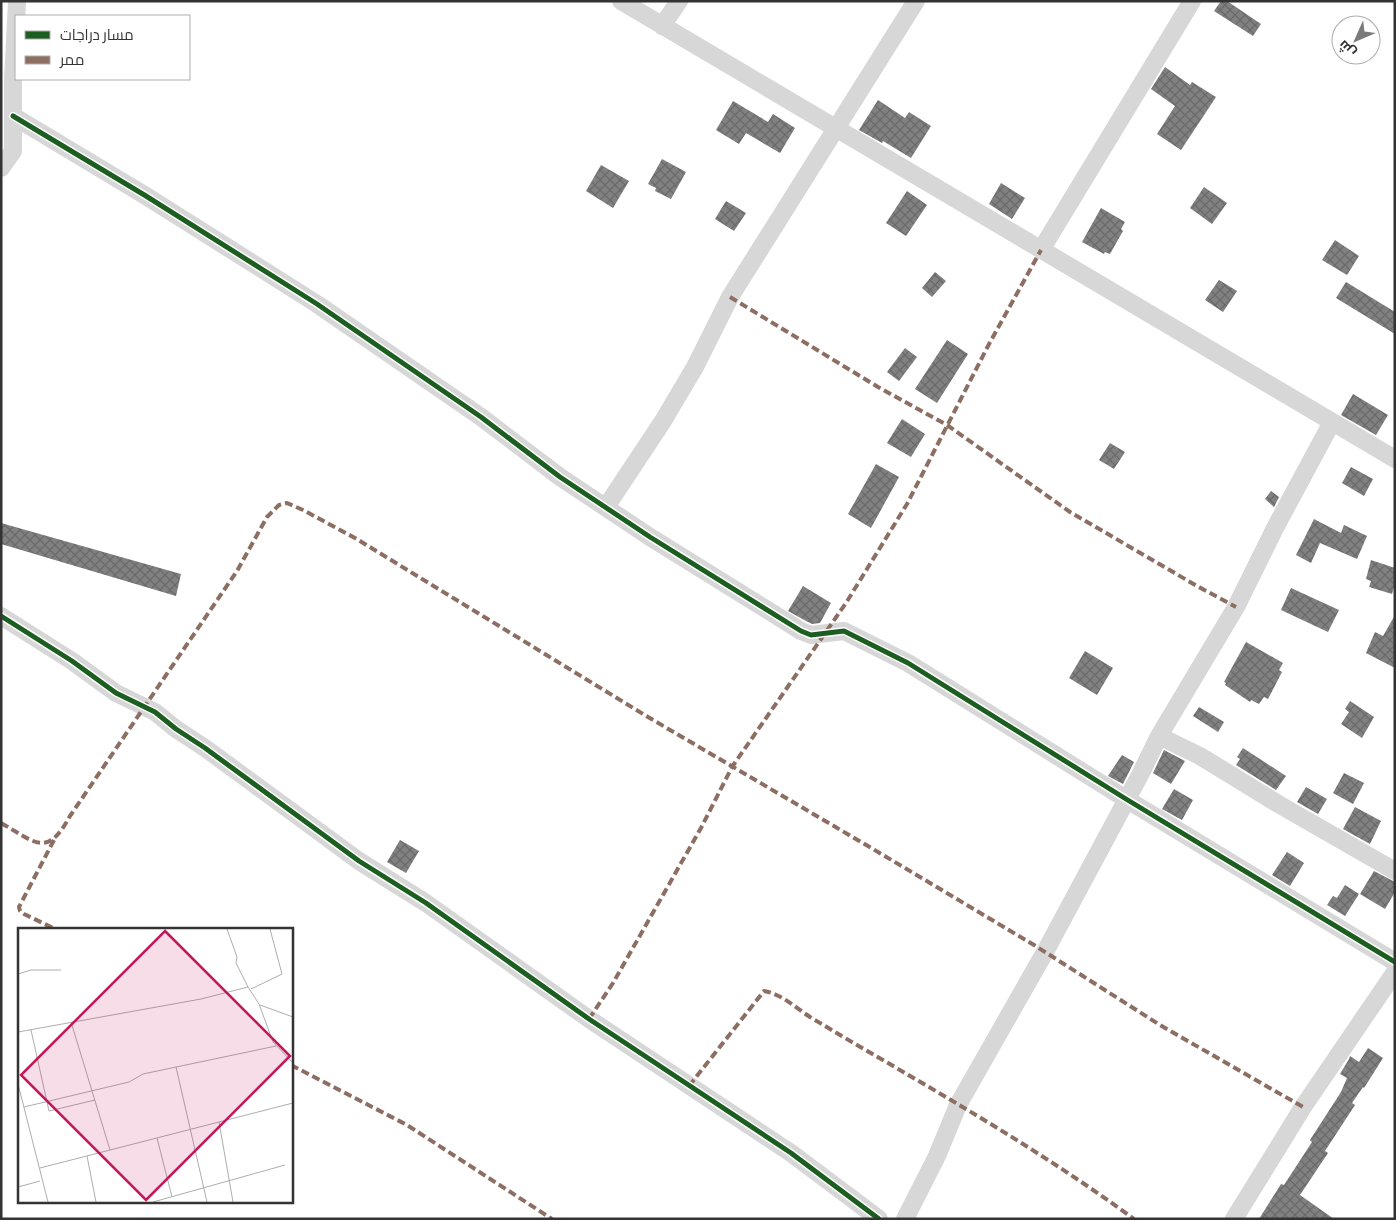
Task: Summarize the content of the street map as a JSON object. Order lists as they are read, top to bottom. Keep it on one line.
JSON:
{"legend":["مسار دراجات","ممر"],"north":"bottom left"}
